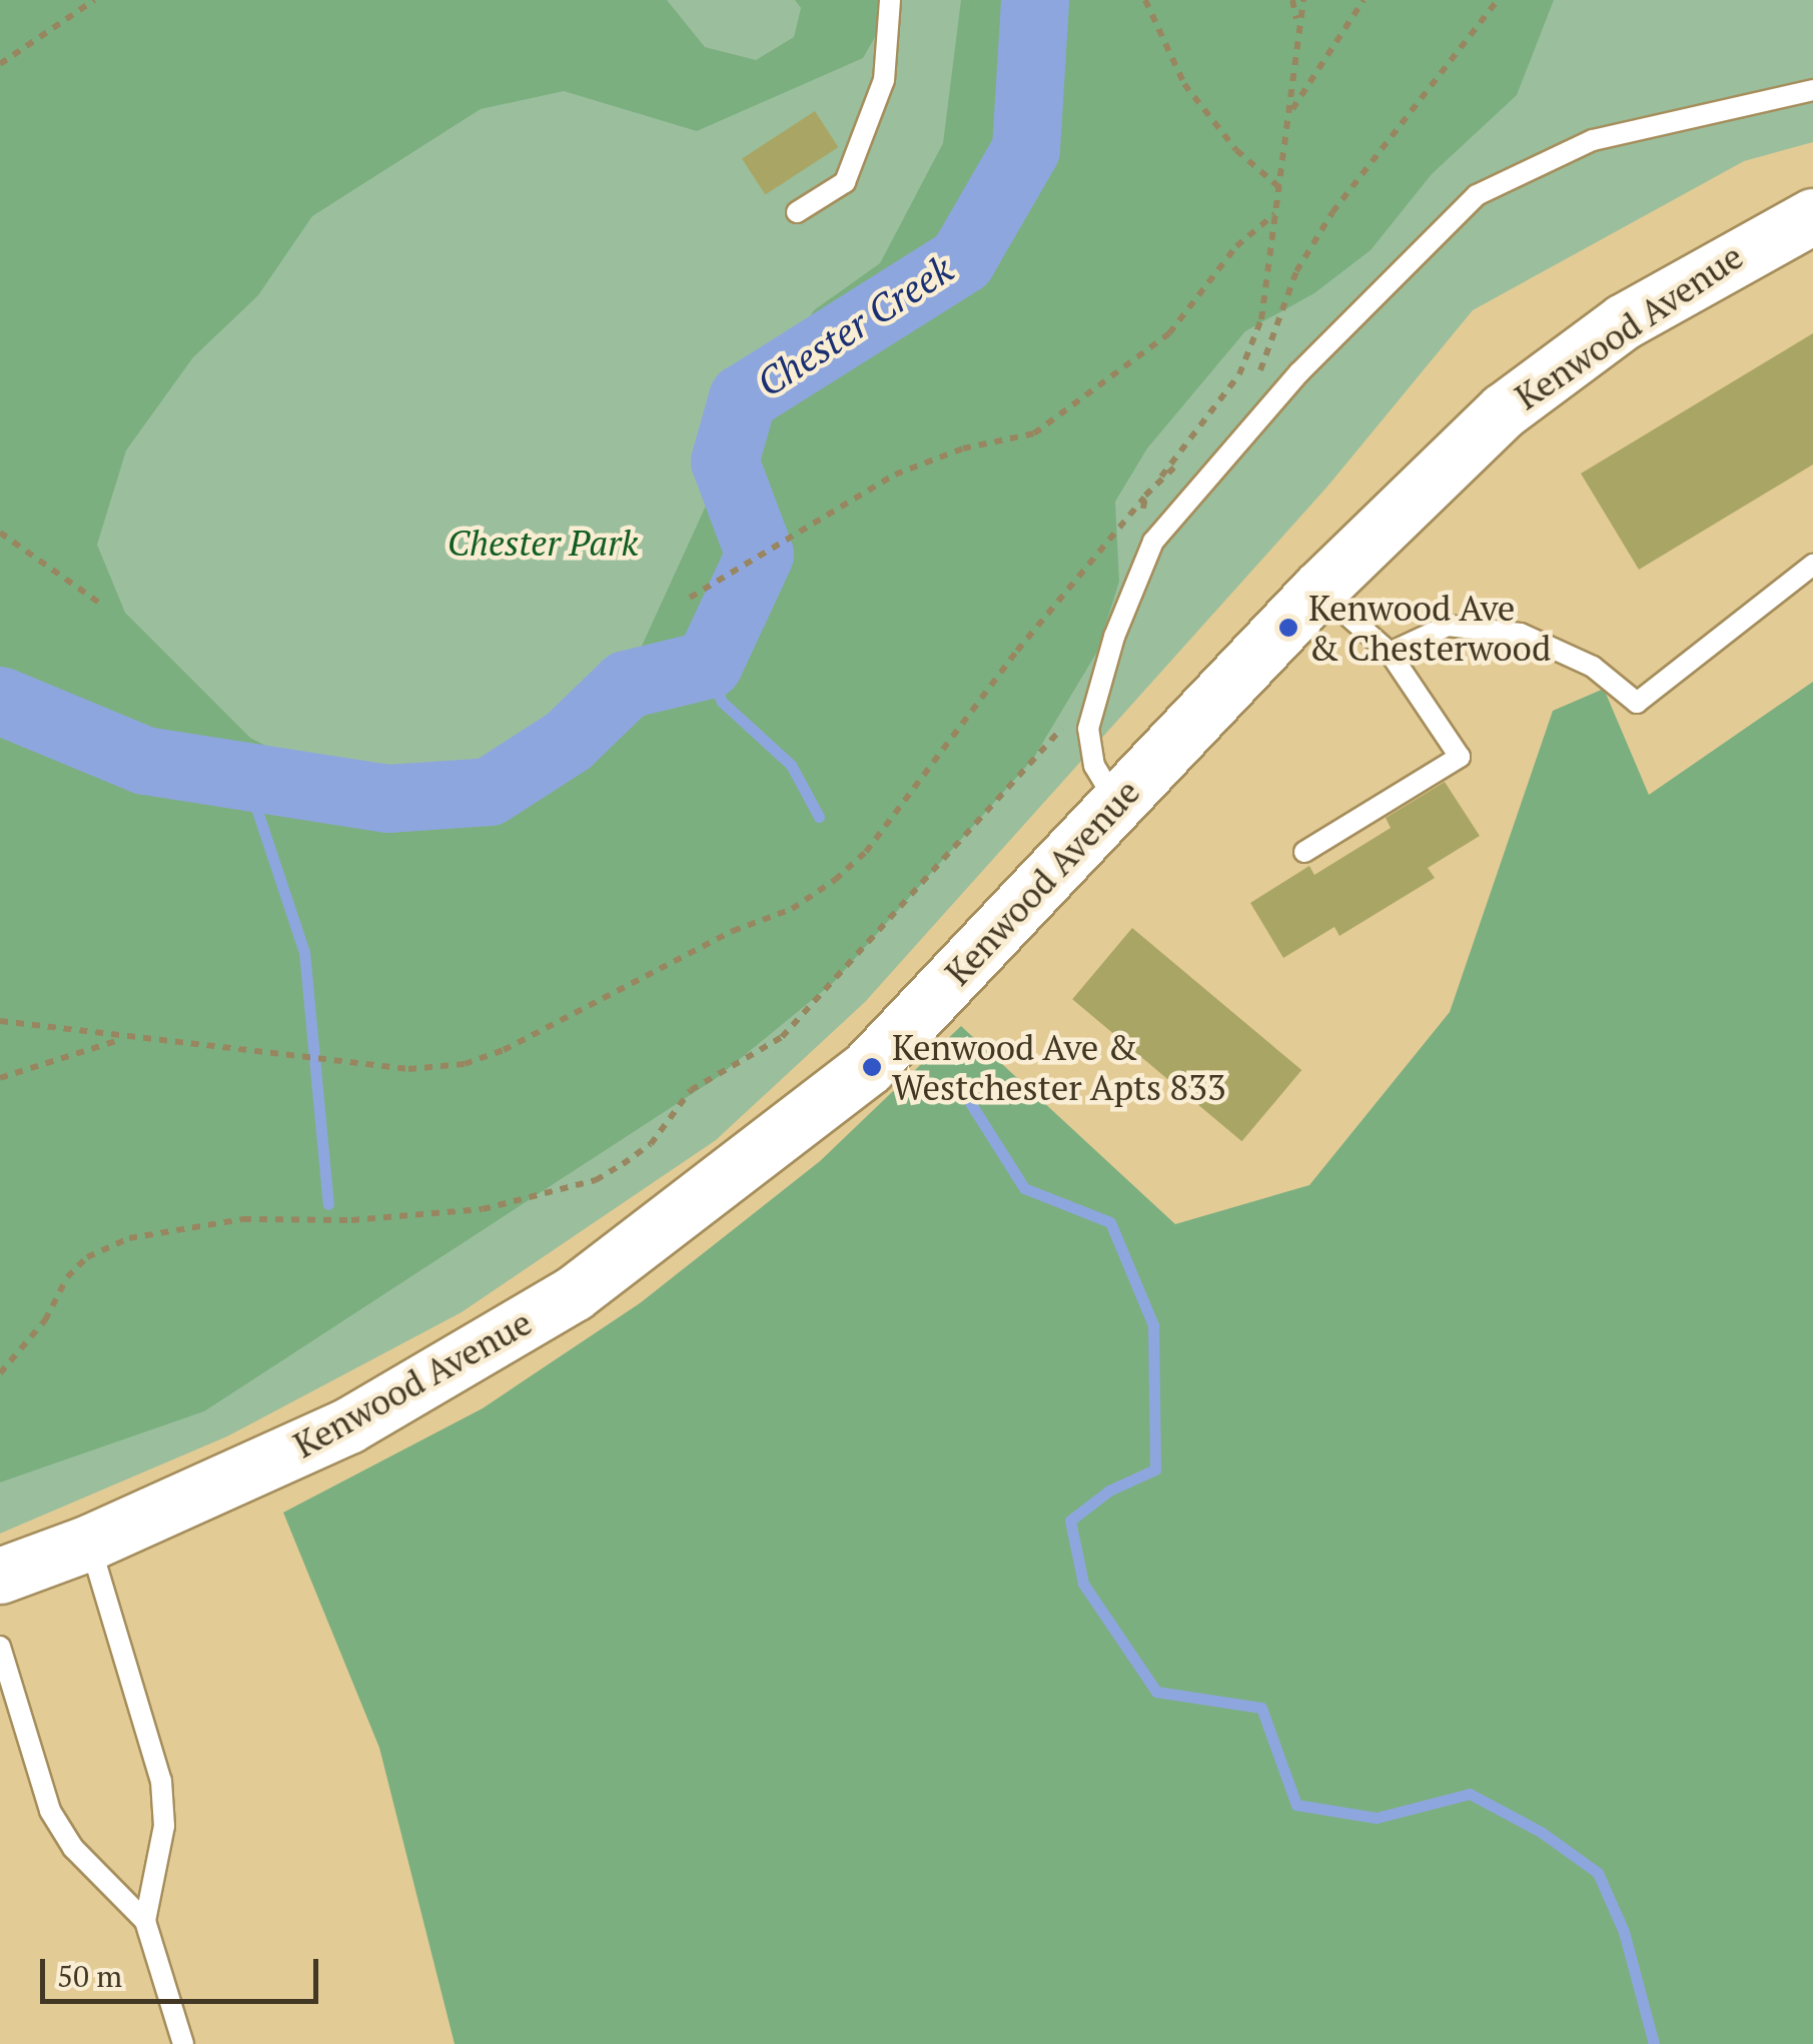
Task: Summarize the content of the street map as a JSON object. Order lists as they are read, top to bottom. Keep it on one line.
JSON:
{"streets":{"street":["Kenwood Avenue"]},"water":["Chester Creek"],"parks":["Chester Park"],"places":["Kenwood Ave & Chesterwood","Kenwood Ave & Westchester Apts 833"],"scale_bar":"50 m"}
